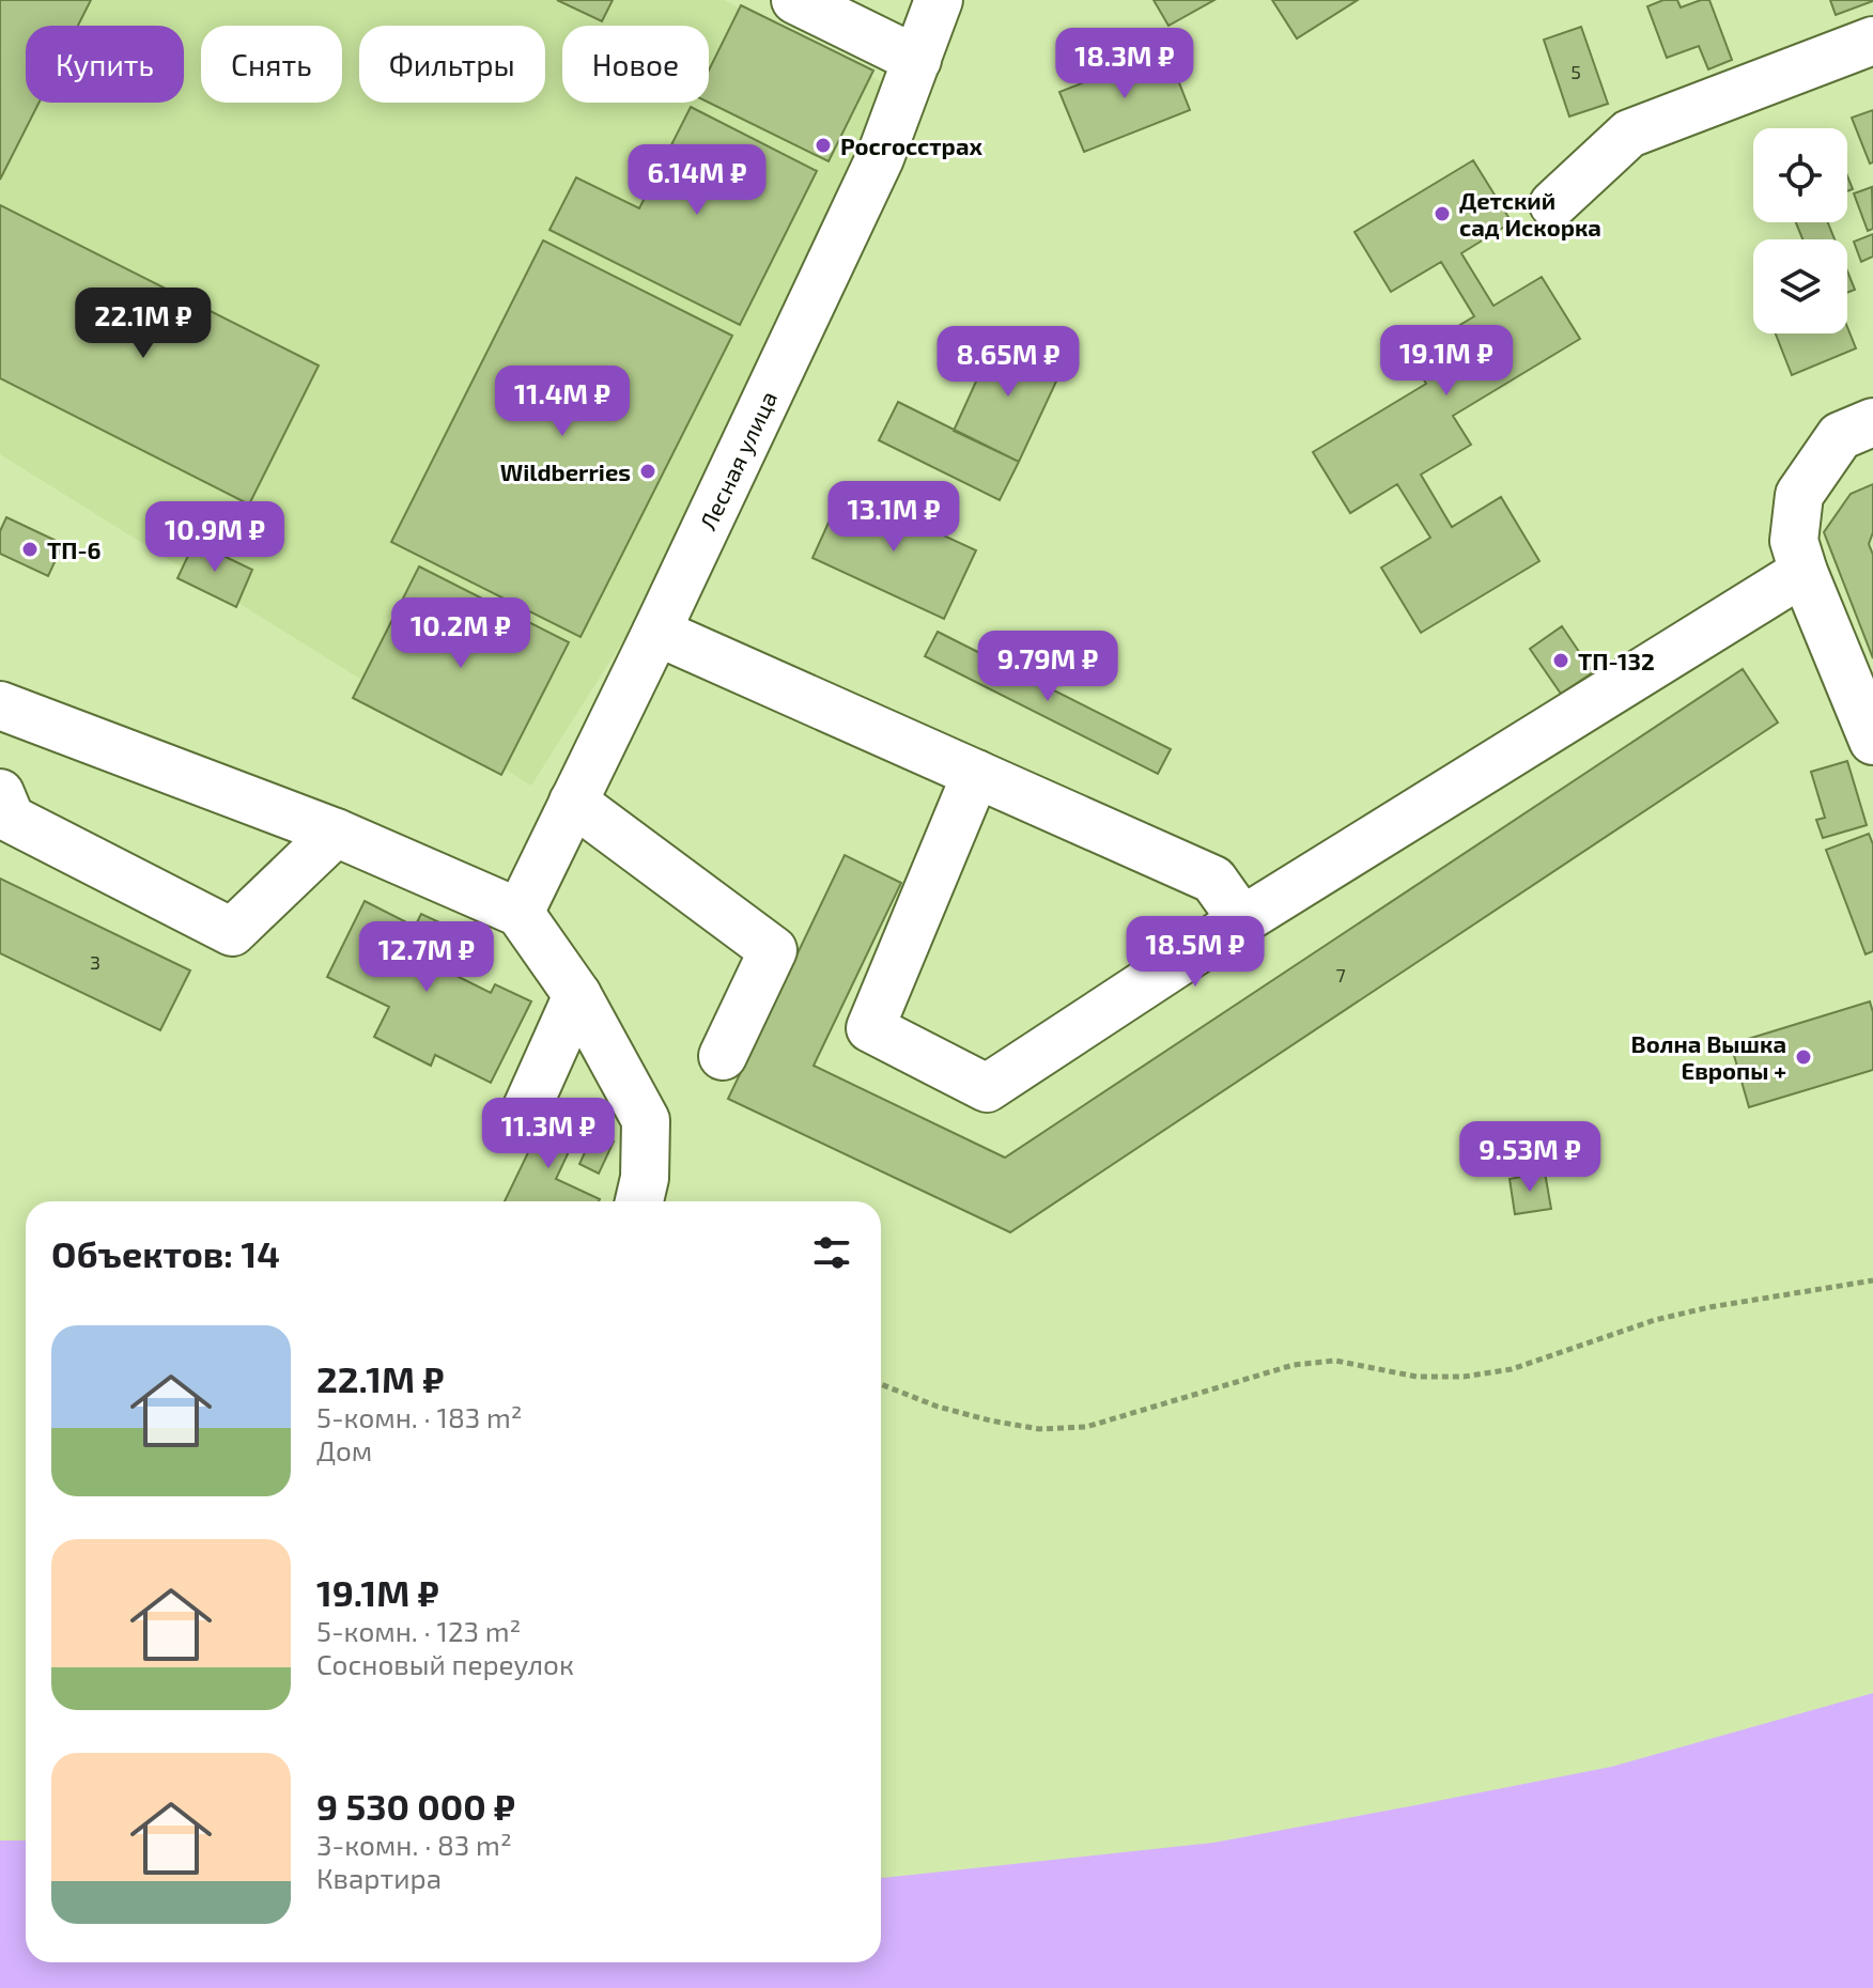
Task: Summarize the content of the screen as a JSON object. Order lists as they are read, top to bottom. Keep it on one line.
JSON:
{"streets":{"street":["Лесная улица"]},"places":["Росгосстрах","Детский сад Искорка","Wildberries","ТП-6","ТП-132","Волна Вышка Европы +"],"house_numbers":["5","3","7"],"page":{"chip":["Купить","Снять","Фильтры","Новое"],"price":["18.3M ₽","6.14M ₽","22.1M ₽","19.1M ₽","8.65M ₽","11.4M ₽","13.1M ₽","10.9M ₽","10.2M ₽","9.79M ₽","18.5M ₽","12.7M ₽","11.3M ₽","9.53M ₽"],"heading":"Объектов: 14","list":[{"name":"22.1M ₽","note":"5-комн. · 183 m² · Дом"},{"name":"19.1M ₽","note":"5-комн. · 123 m² · Сосновый переулок"},{"name":"9 530 000 ₽","note":"3-комн. · 83 m² · Квартира"}]}}
